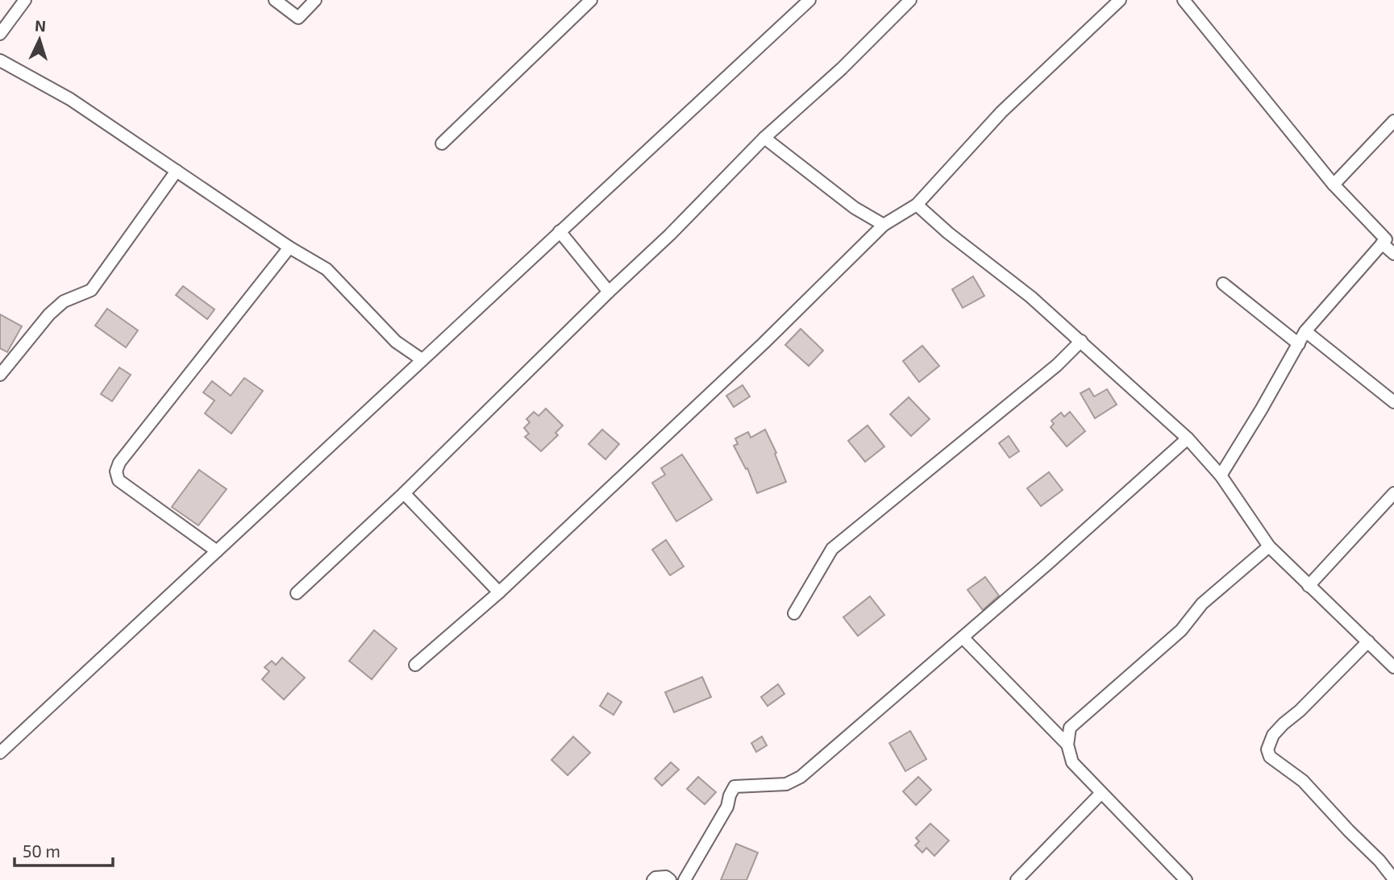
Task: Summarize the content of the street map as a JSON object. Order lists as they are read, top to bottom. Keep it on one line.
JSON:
{"scale_bar":"50 m","north":"top"}
